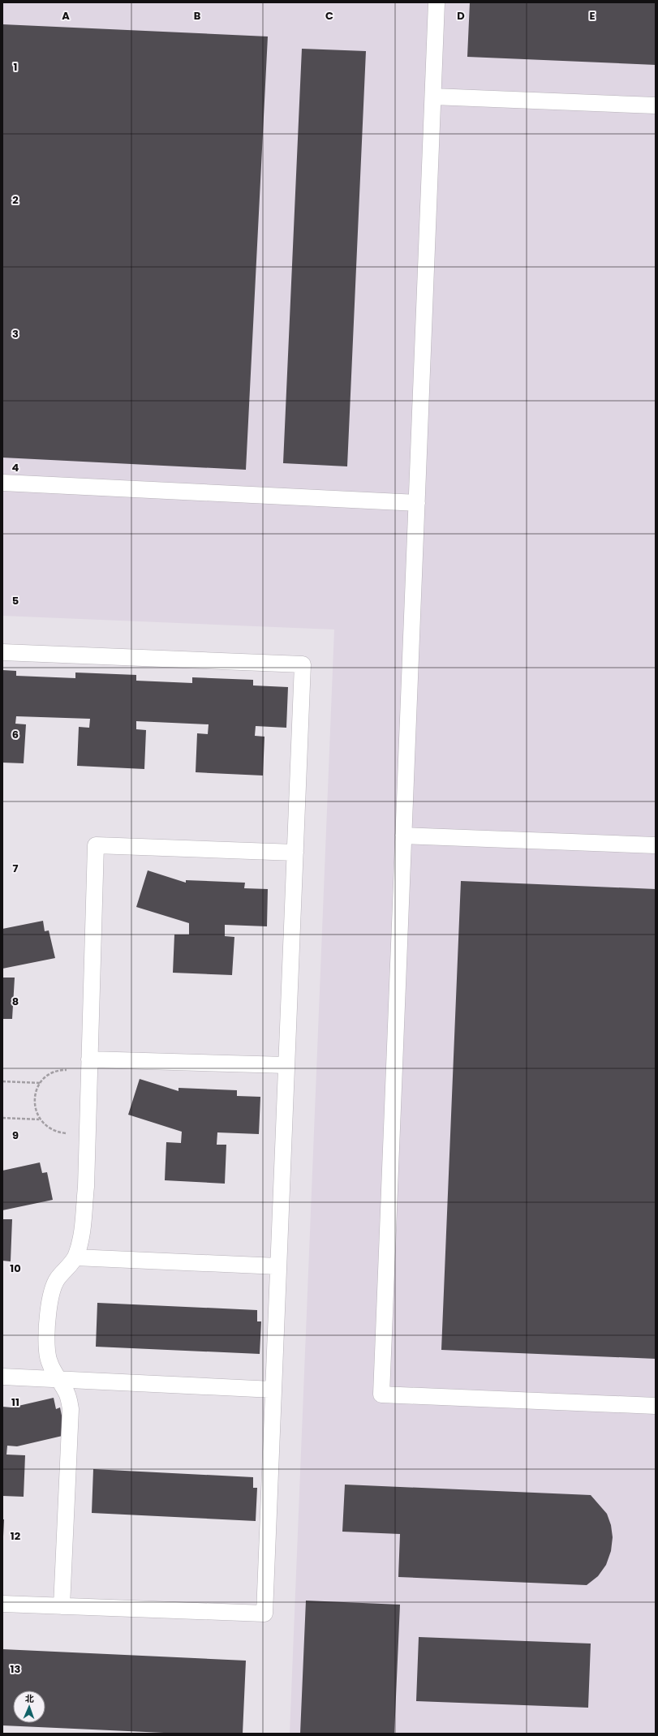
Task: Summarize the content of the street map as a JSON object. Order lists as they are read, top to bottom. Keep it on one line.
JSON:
{"north":"top","grid":{"columns":["A","B","C","D","E"],"rows":["1","2","3","4","5","6","7","8","9","10","11","12","13"]}}
